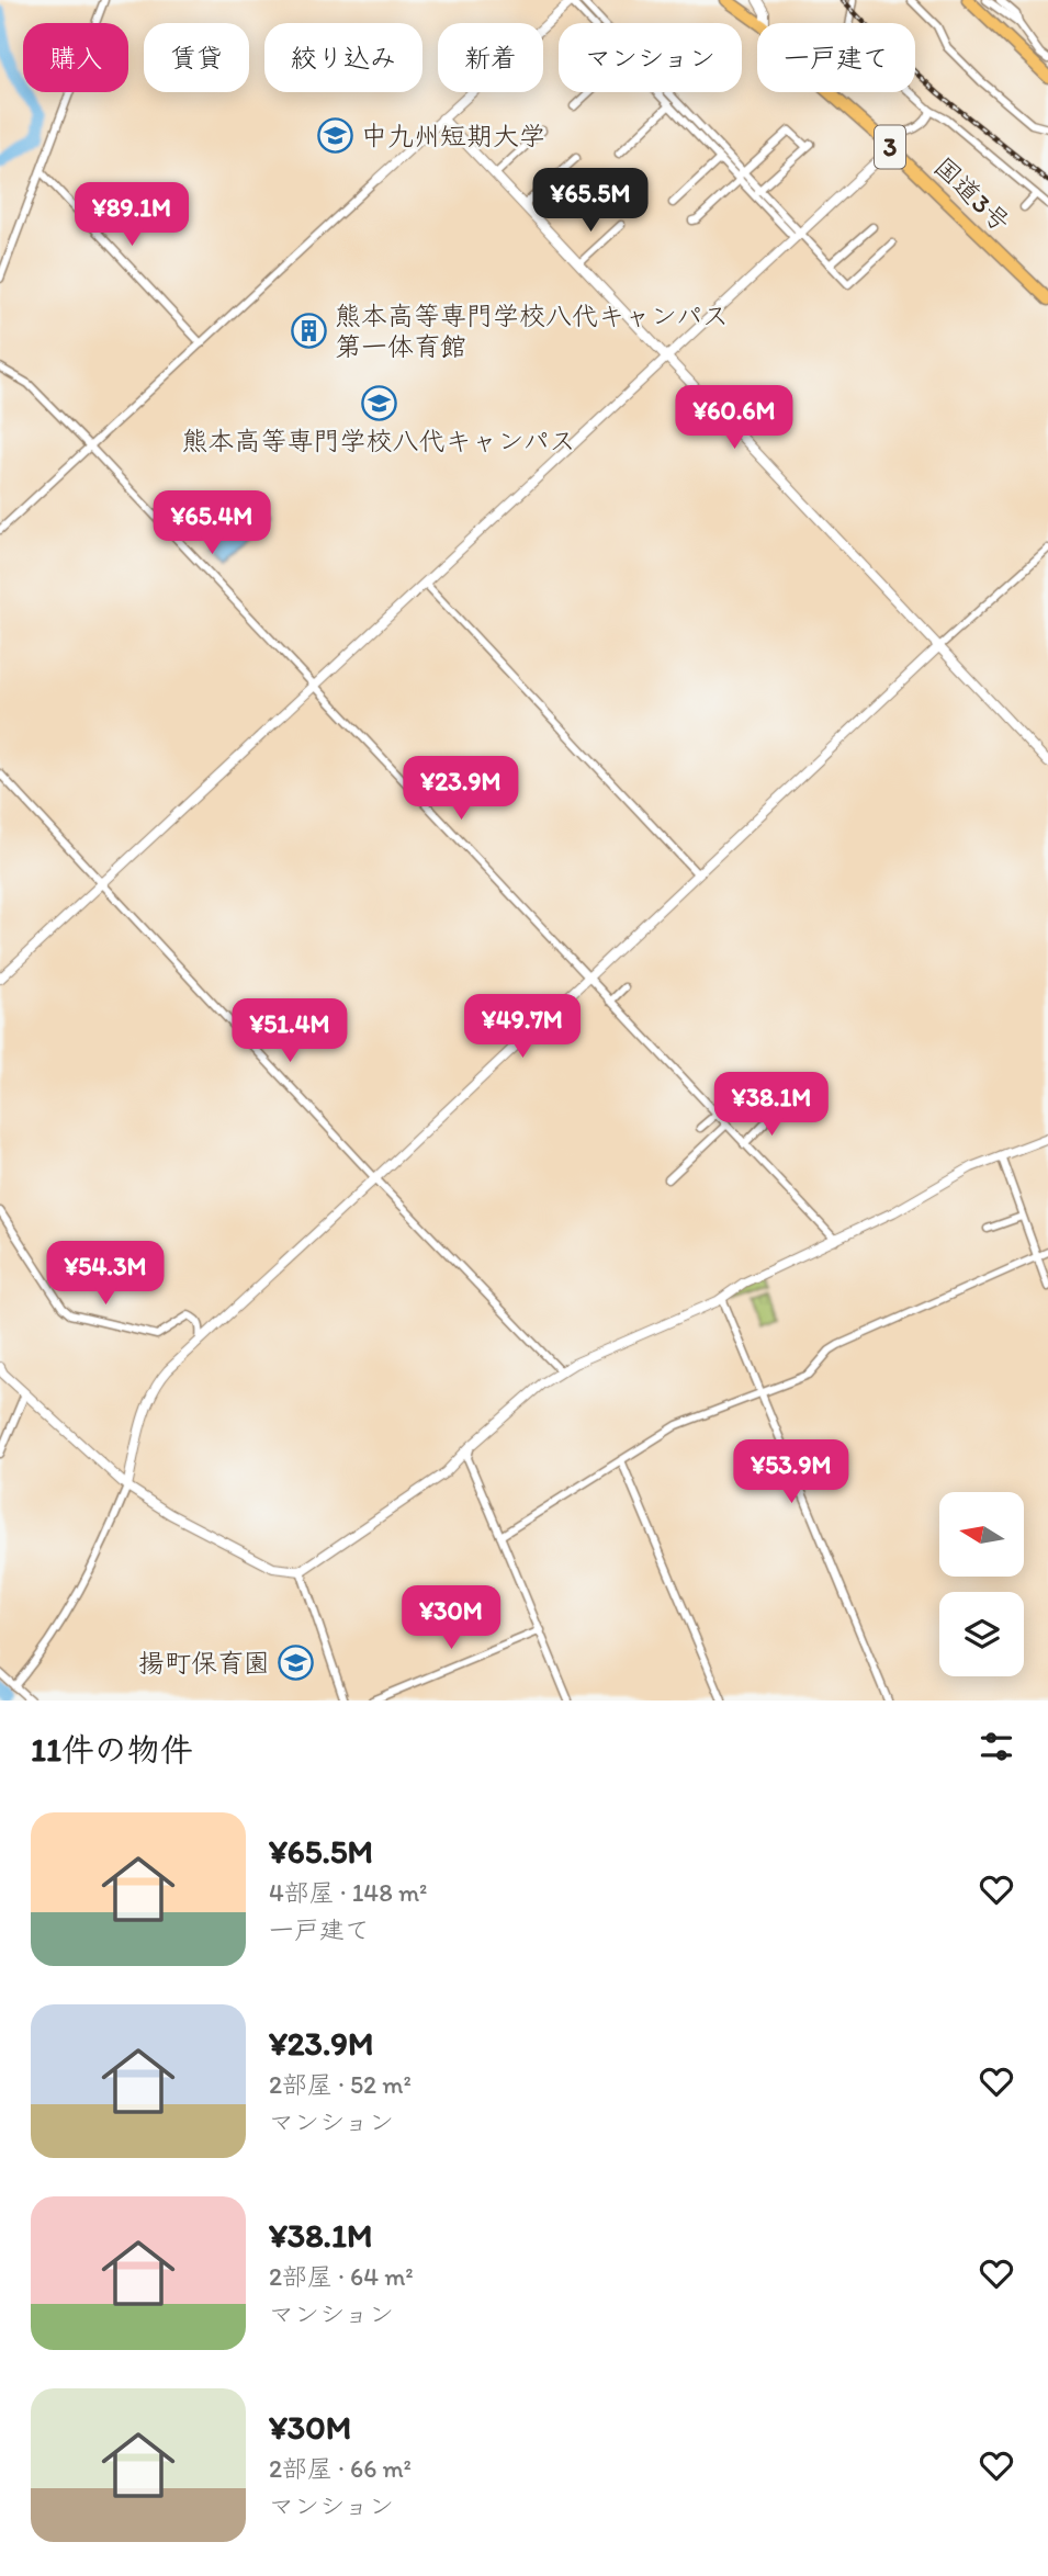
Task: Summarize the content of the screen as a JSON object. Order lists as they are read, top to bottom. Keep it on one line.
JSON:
{"streets":{"highway":["3","国道3号"]},"places":{"school or university":["中九州短期大学","熊本高等専門学校八代キャンパス","揚町保育園"],"building":["熊本高等専門学校八代キャンパス 第一体育館"]},"north":"left","page":{"chip":["購入","賃貸","絞り込み","新着","マンション","一戸建て"],"price":["¥65.5M","¥89.1M","¥60.6M","¥65.4M","¥23.9M","¥49.7M","¥51.4M","¥38.1M","¥54.3M","¥53.9M","¥30M"],"heading":"11件の物件","list":[{"name":"¥65.5M","note":"4部屋 · 148 m² · 一戸建て"},{"name":"¥23.9M","note":"2部屋 · 52 m² · マンション"},{"name":"¥38.1M","note":"2部屋 · 64 m² · マンション"},{"name":"¥30M","note":"2部屋 · 66 m² · マンション"}]}}
